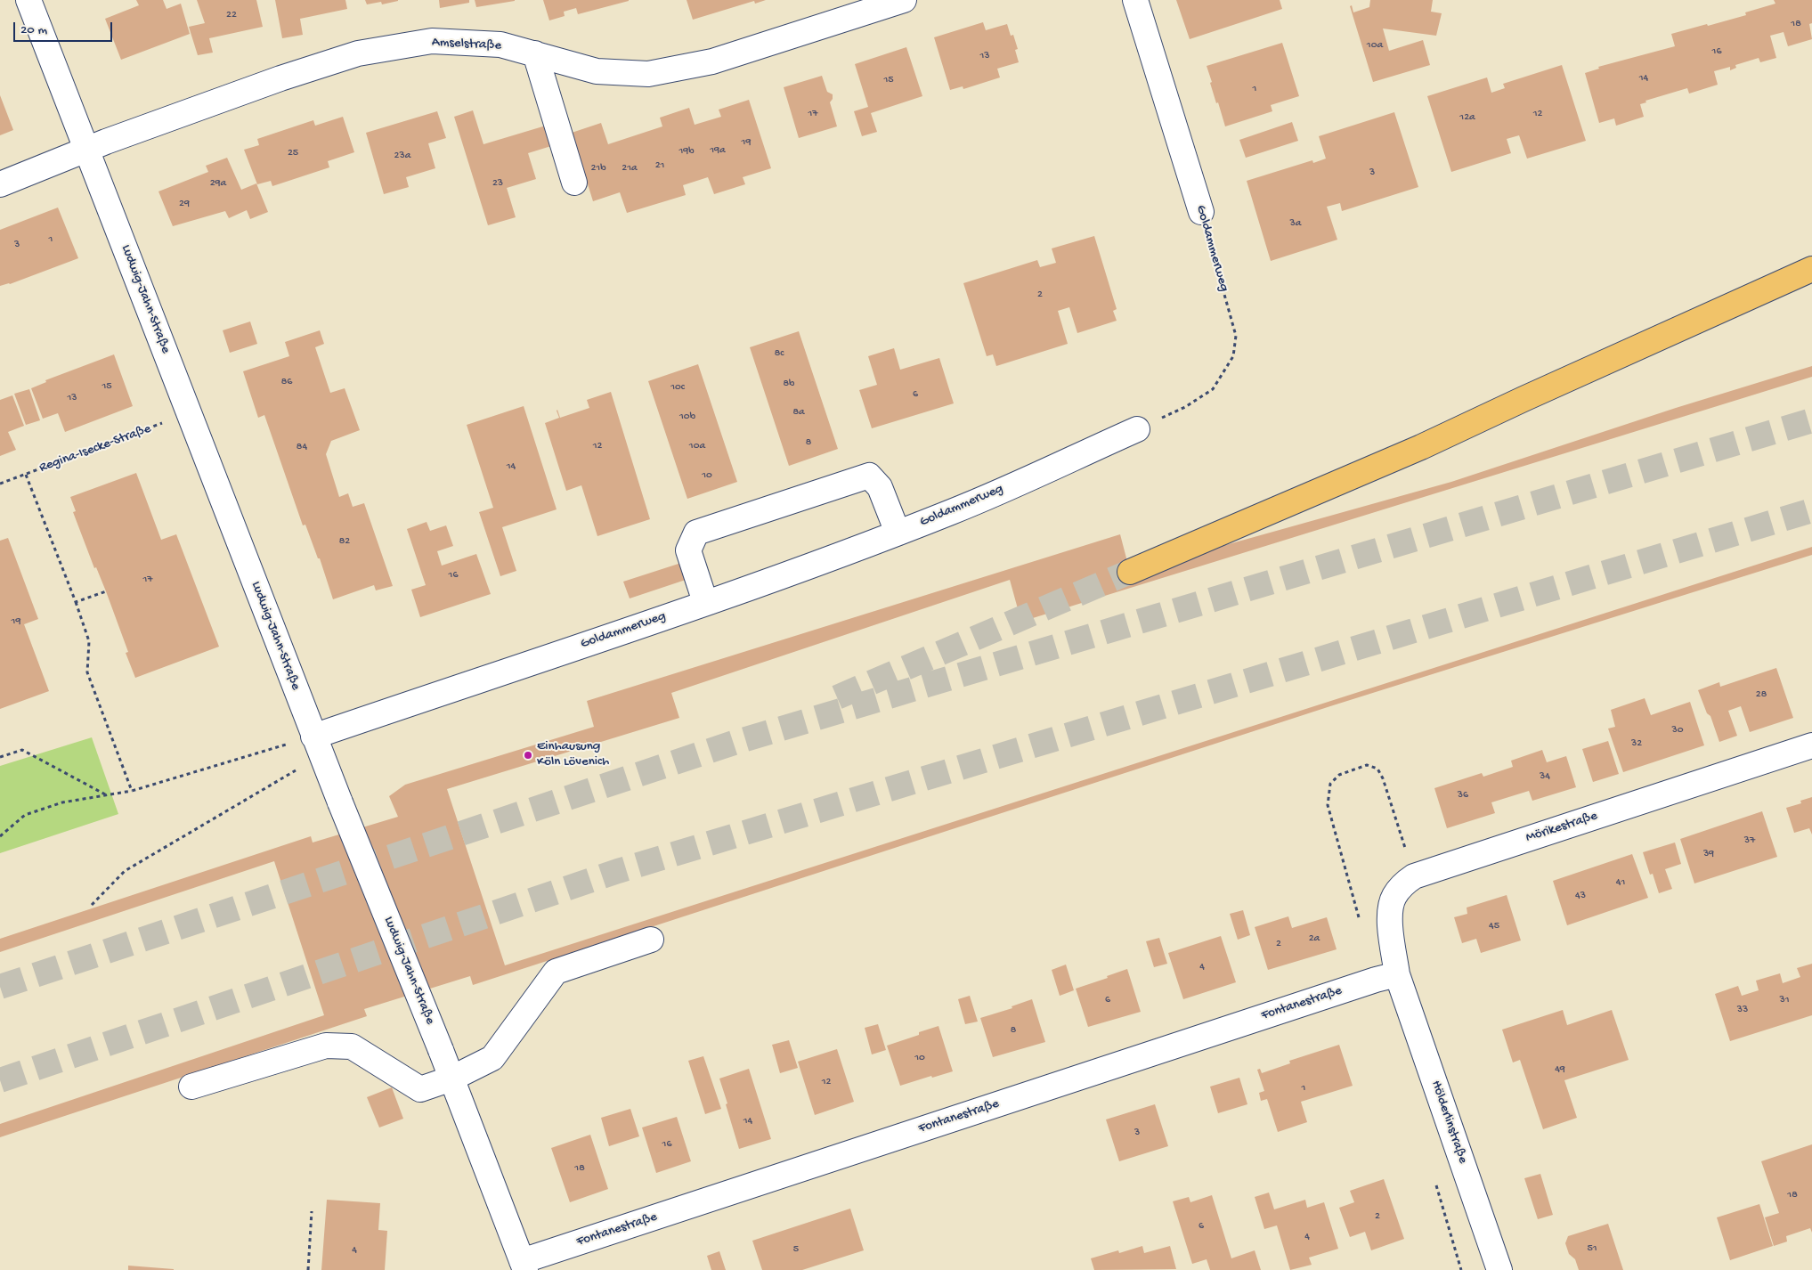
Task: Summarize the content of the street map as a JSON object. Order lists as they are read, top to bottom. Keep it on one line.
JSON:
{"streets":{"street":["Amselstraße","Goldammerweg","Ludwig-Jahn-Straße","Mörikestraße","Fontanestraße","Hölderlinstraße"],"path":["Regina-Isecke-Straße"]},"crossings":[["Amselstraße","Ludwig-Jahn-Straße"],["Goldammerweg","Ludwig-Jahn-Straße"],["Ludwig-Jahn-Straße","Regina-Isecke-Straße"],["Ludwig-Jahn-Straße","Fontanestraße"],["Mörikestraße","Fontanestraße"],["Mörikestraße","Hölderlinstraße"],["Fontanestraße","Hölderlinstraße"]],"places":["Einhausung Köln Lövenich"],"house_numbers":["22","18","10a","16","13","14","15","1","17","12","12a","19","19a","19b","25","23a","21","21b","21a","3","29a","23","29","3a","1","3","2","8c","86","8b","15","10c","6","13","8a","10b","8","12","10a","84","14","10","82","16","17","19","28","30","32","34","36","37","39","41","43","45","2a","2","4","6","31","33","8","10","49","12","1","14","3","16","18","18","2","6","4","51","5","4"],"scale_bar":"20 m"}
